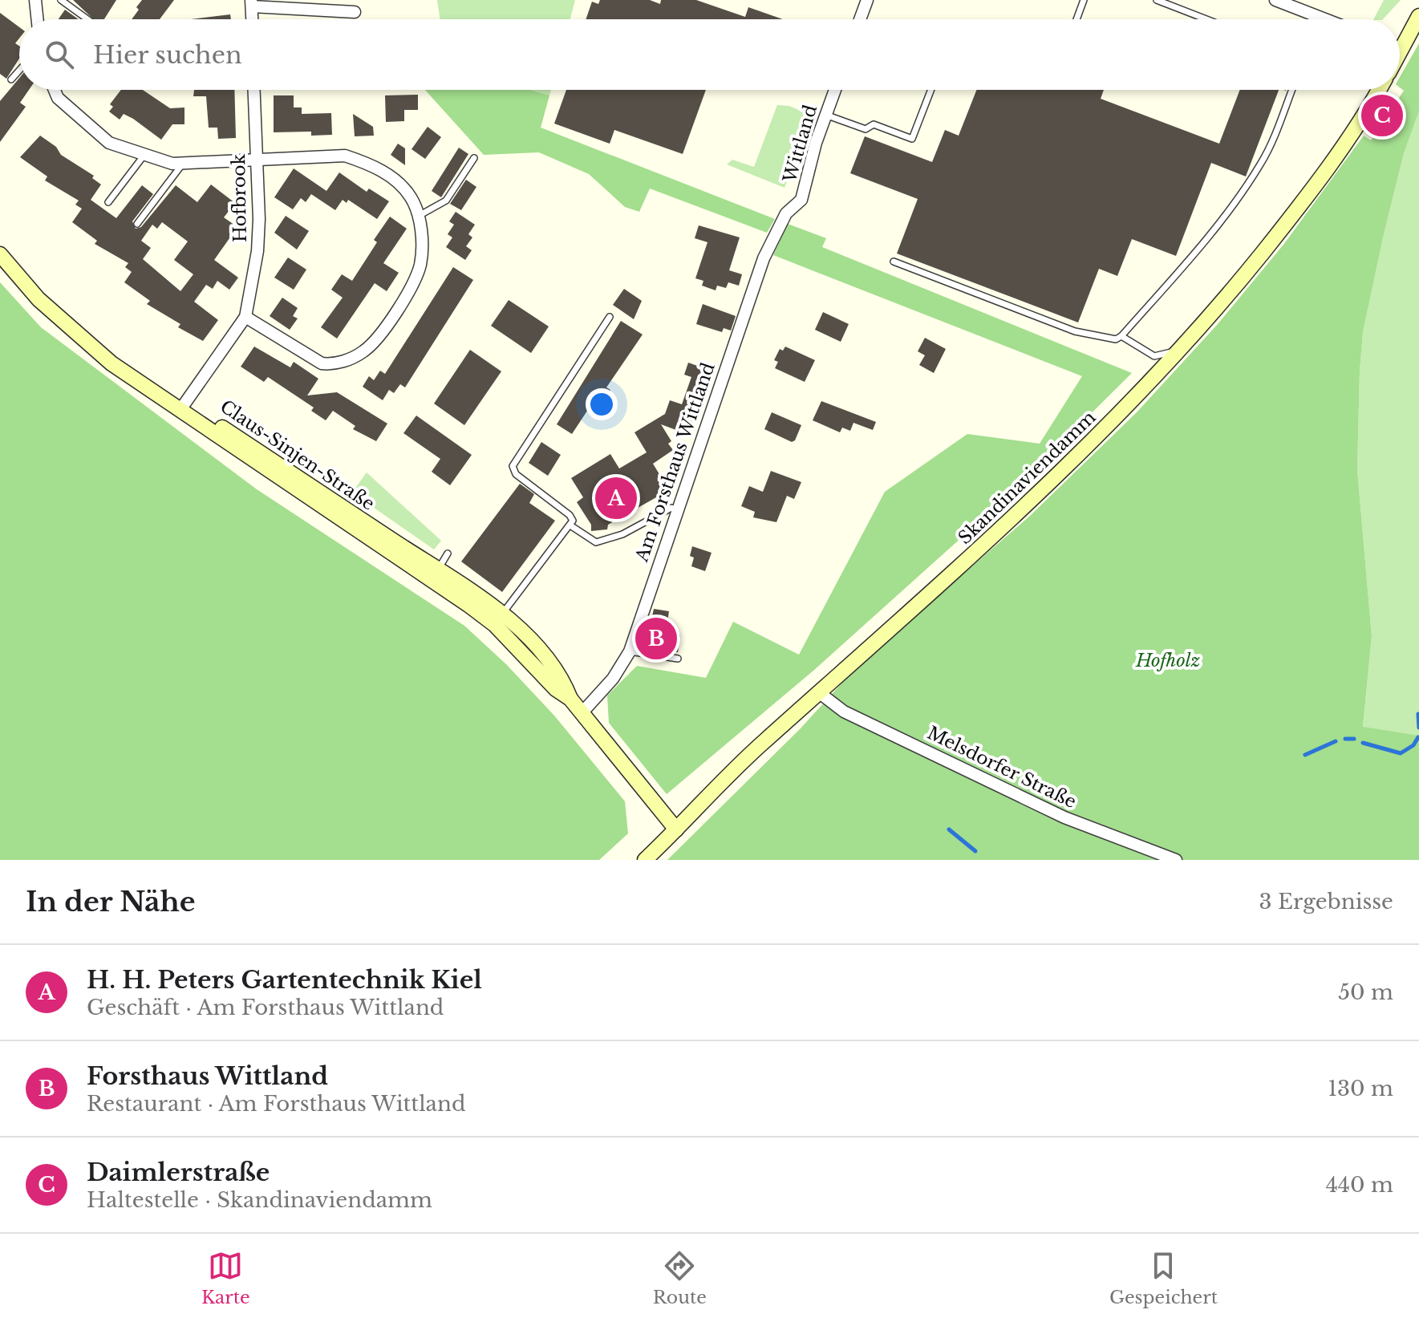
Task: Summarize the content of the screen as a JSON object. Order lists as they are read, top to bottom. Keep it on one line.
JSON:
{"streets":{"main road":["Claus-Sinjen-Straße","Skandinaviendamm"],"street":["Wittland","Hofbrook","Am Forsthaus Wittland","Melsdorfer Straße"]},"crossings":[["Wittland","Am Forsthaus Wittland"],["Hofbrook","Claus-Sinjen-Straße"],["Claus-Sinjen-Straße","Am Forsthaus Wittland"],["Claus-Sinjen-Straße","Skandinaviendamm"],["Skandinaviendamm","Melsdorfer Straße"]],"parks":["Hofholz"],"page":{"search":"Hier suchen","pins":["C","A","B"],"heading":["In der Nähe","3 Ergebnisse"],"list":[{"mark":"A","name":"H. H. Peters Gartentechnik Kiel","note":"Geschäft · Am Forsthaus Wittland","value":"50 m"},{"mark":"B","name":"Forsthaus Wittland","note":"Restaurant · Am Forsthaus Wittland","value":"130 m"},{"mark":"C","name":"Daimlerstraße","note":"Haltestelle · Skandinaviendamm","value":"440 m"}],"nav":["Karte","Route","Gespeichert"]}}
